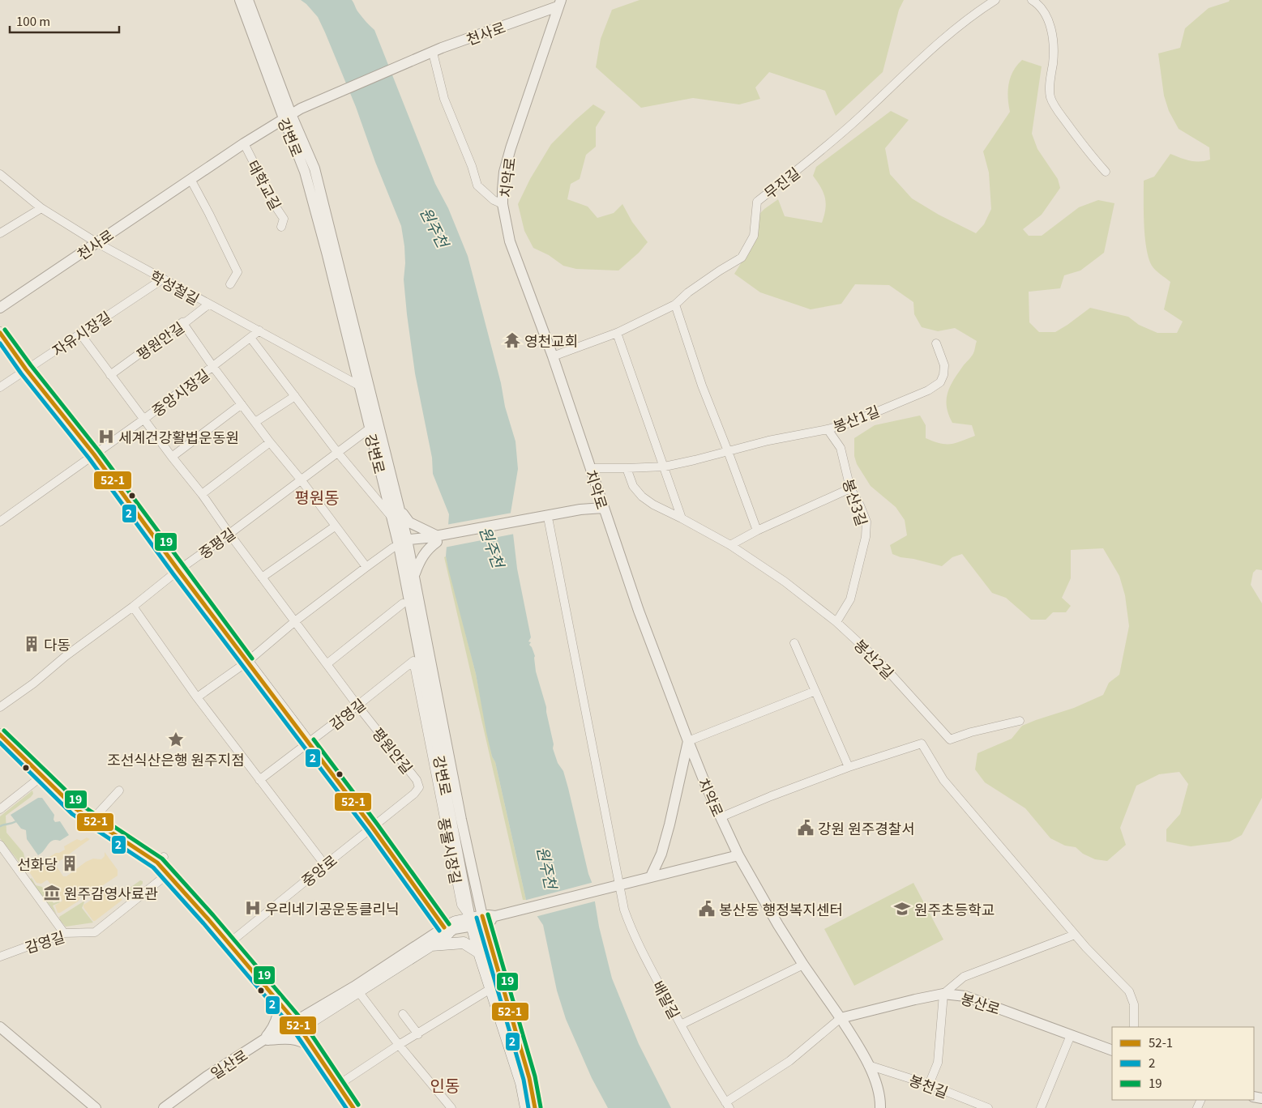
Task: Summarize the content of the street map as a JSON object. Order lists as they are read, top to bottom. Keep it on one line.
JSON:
{"streets":{"street":["천사로","강변로","치악로","무진길","태학교길","학성철길","자유시장길","평원안길","중앙시장길","봉산1길","봉산3길","중평길","봉산2길","감영길","풍물시장길","중앙로","배말길","봉산로","일산로","봉천길"]},"crossings":[["천사로","강변로"],["천사로","치악로"],["천사로","태학교길"],["천사로","학성철길"],["강변로","학성철길"],["강변로","중평길"],["강변로","풍물시장길"],["치악로","무진길"],["치악로","봉산1길"],["학성철길","자유시장길"],["학성철길","평원안길"],["학성철길","중앙시장길"],["자유시장길","평원안길"],["평원안길","중앙시장길"],["평원안길","중평길"],["평원안길","감영길"],["평원안길","중앙로"],["봉산1길","봉산3길"],["봉산1길","봉산2길"],["봉산3길","봉산2길"],["감영길","풍물시장길"],["배말길","봉산로"]],"districts":["평원동","인동"],"water":["원주천"],"places":{"temple":["영천교회"],"hospital":["세계건강활법운동원","우리네기공운동클리닉"],"building":["다동","선화당"],"place":["조선식산은행 원주지점"],"public building":["강원 원주경찰서","봉산동 행정복지센터"],"museum":["원주감영사료관"],"school or university":["원주초등학교"]},"lines":["transit line 19","transit line 52-1","transit line 2"],"legend":["52-1","2","19"],"scale_bar":"100 m"}
